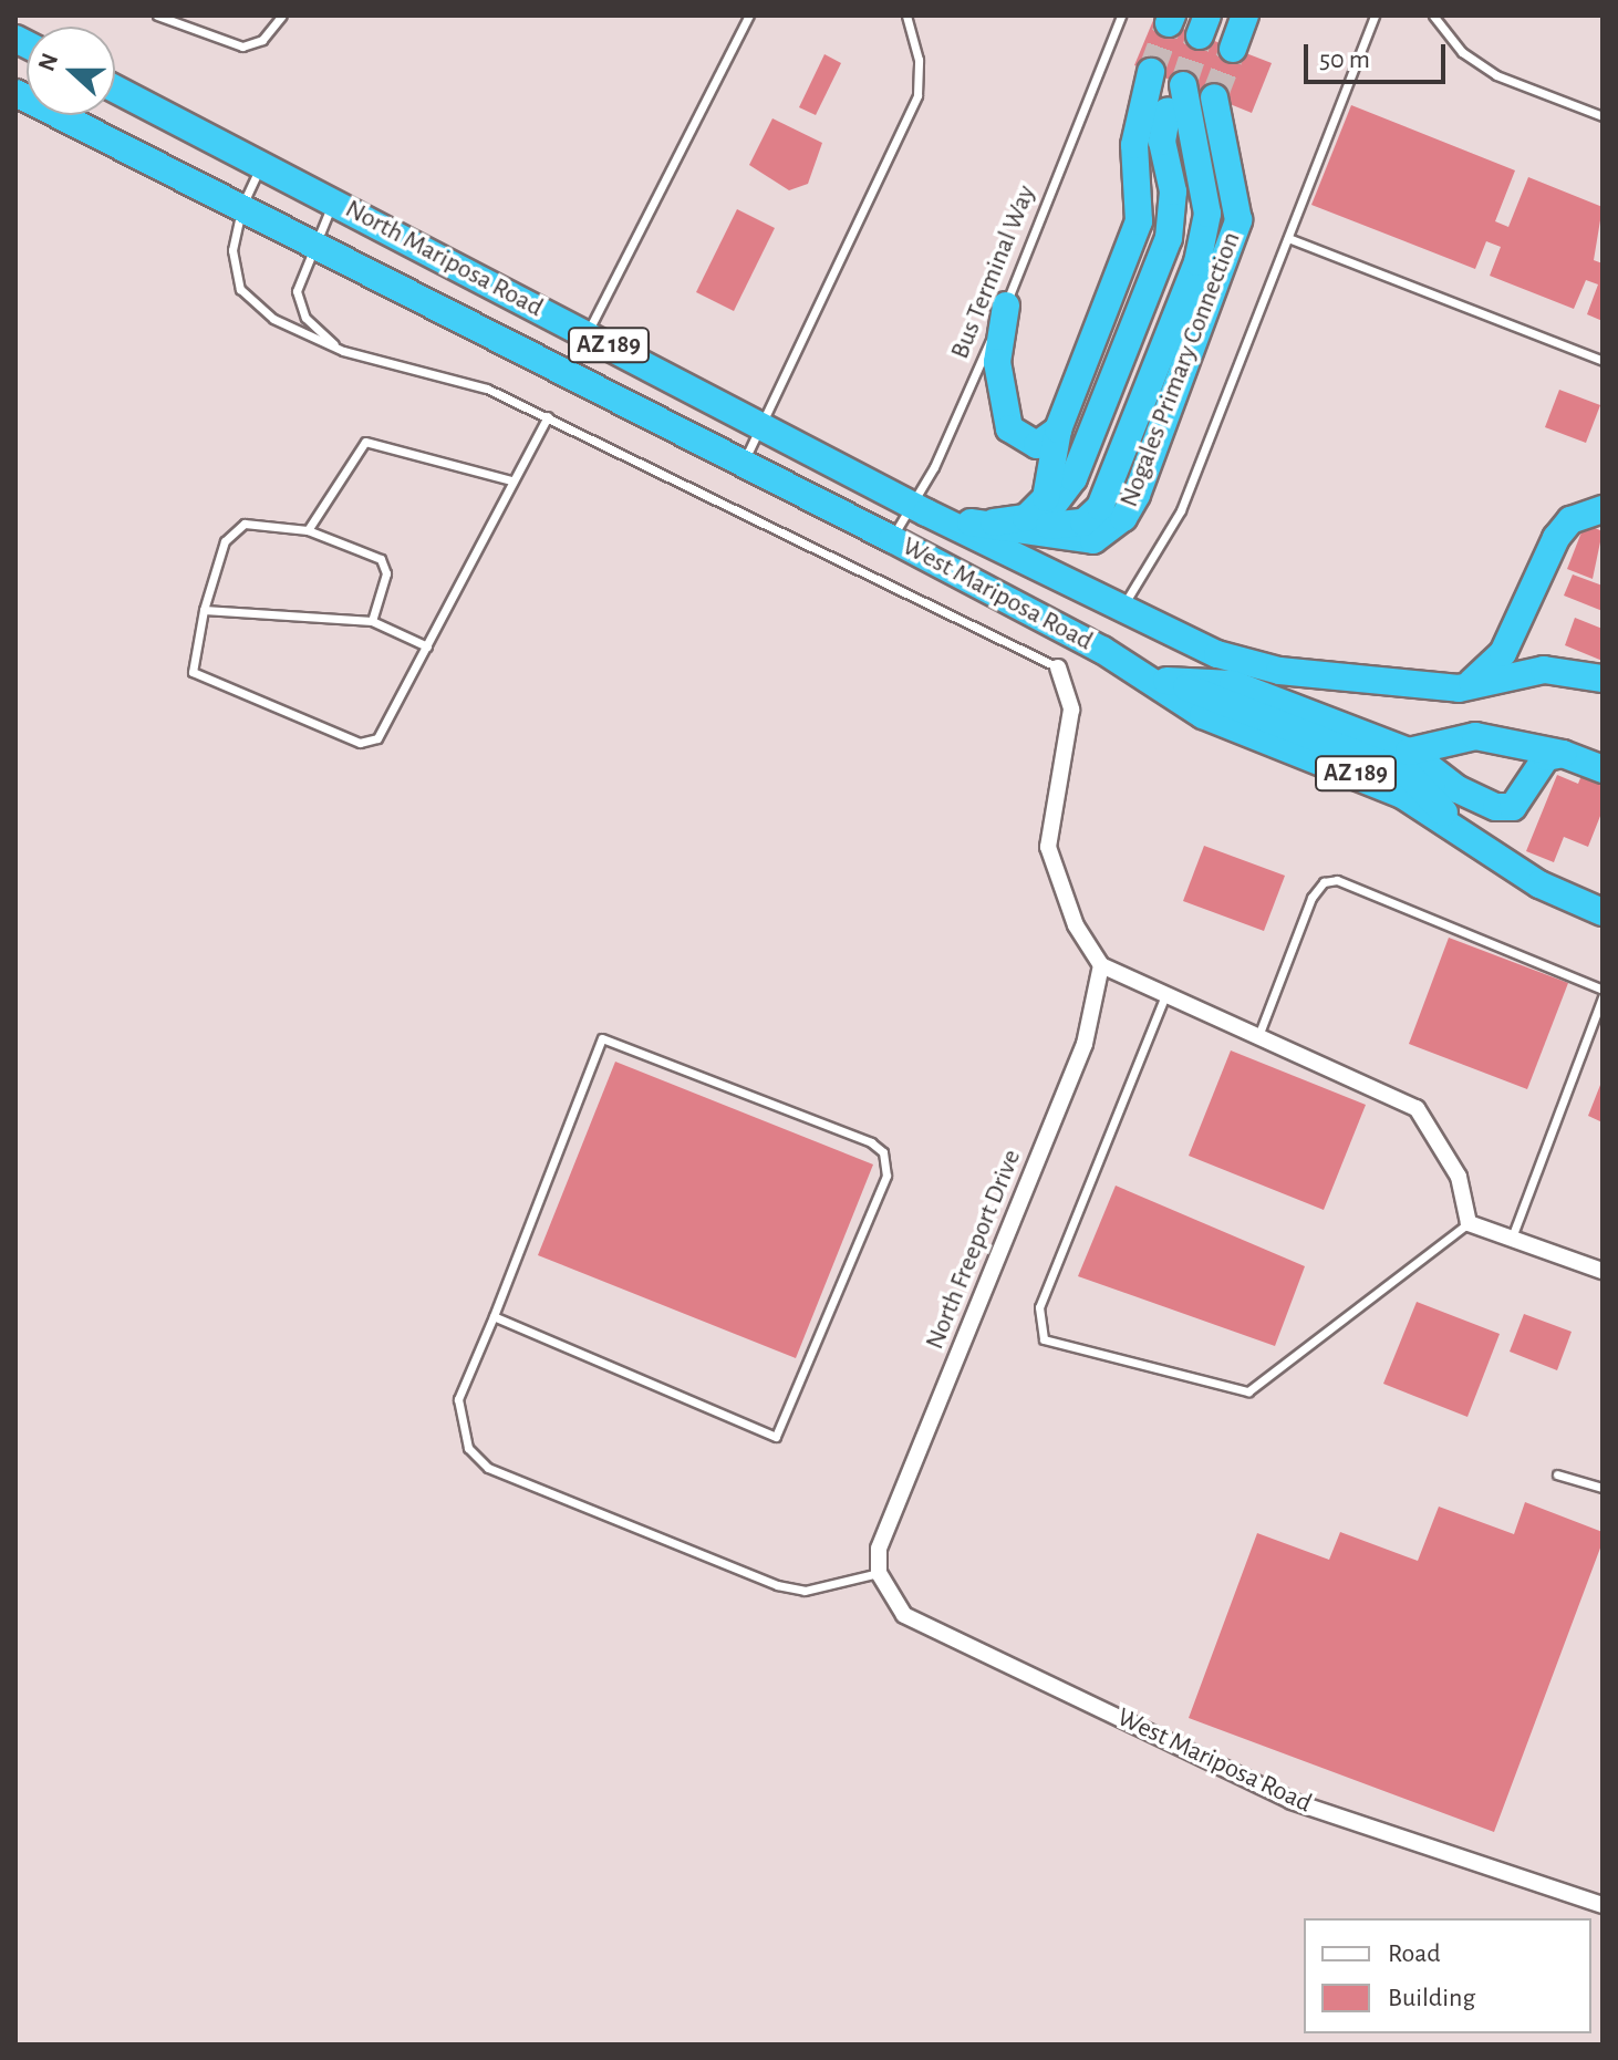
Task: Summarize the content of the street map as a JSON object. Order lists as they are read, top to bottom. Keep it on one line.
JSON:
{"streets":{"highway":["North Mariposa Road","AZ 189","Nogales Primary Connection","West Mariposa Road"],"street":["North Freeport Drive"],"lane":["Bus Terminal Way"]},"crossings":[["North Mariposa Road","Bus Terminal Way"],["North Mariposa Road","AZ 189"],["North Mariposa Road","Nogales Primary Connection"],["North Mariposa Road","West Mariposa Road"],["Bus Terminal Way","Nogales Primary Connection"],["Bus Terminal Way","West Mariposa Road"],["AZ 189","West Mariposa Road"],["West Mariposa Road","North Freeport Drive"]],"legend":["Road","Building"],"scale_bar":"50 m","north":"left"}
